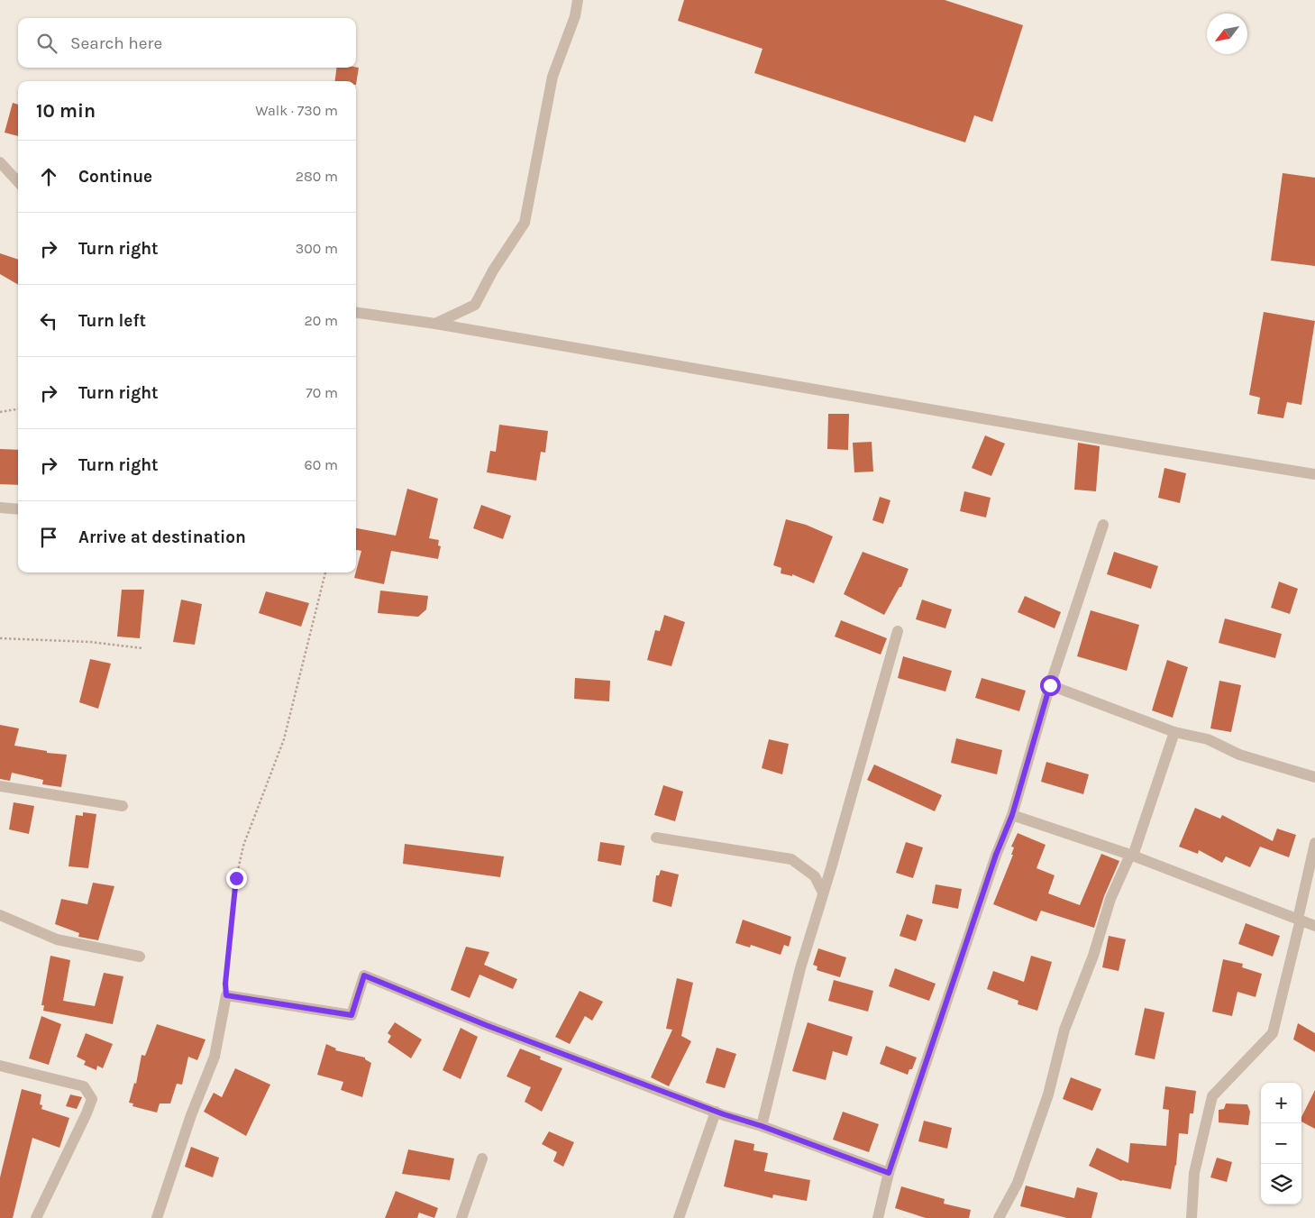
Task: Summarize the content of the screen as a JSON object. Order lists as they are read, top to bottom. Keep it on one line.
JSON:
{"north":"bottom left","page":{"search":"Search here","heading":["10 min","Walk · 730 m"],"list":[["Continue","280 m"],["Turn right","300 m"],["Turn left","20 m"],["Turn right","70 m"],["Turn right","60 m"],"Arrive at destination"],"map_buttons":["+","−"]}}
